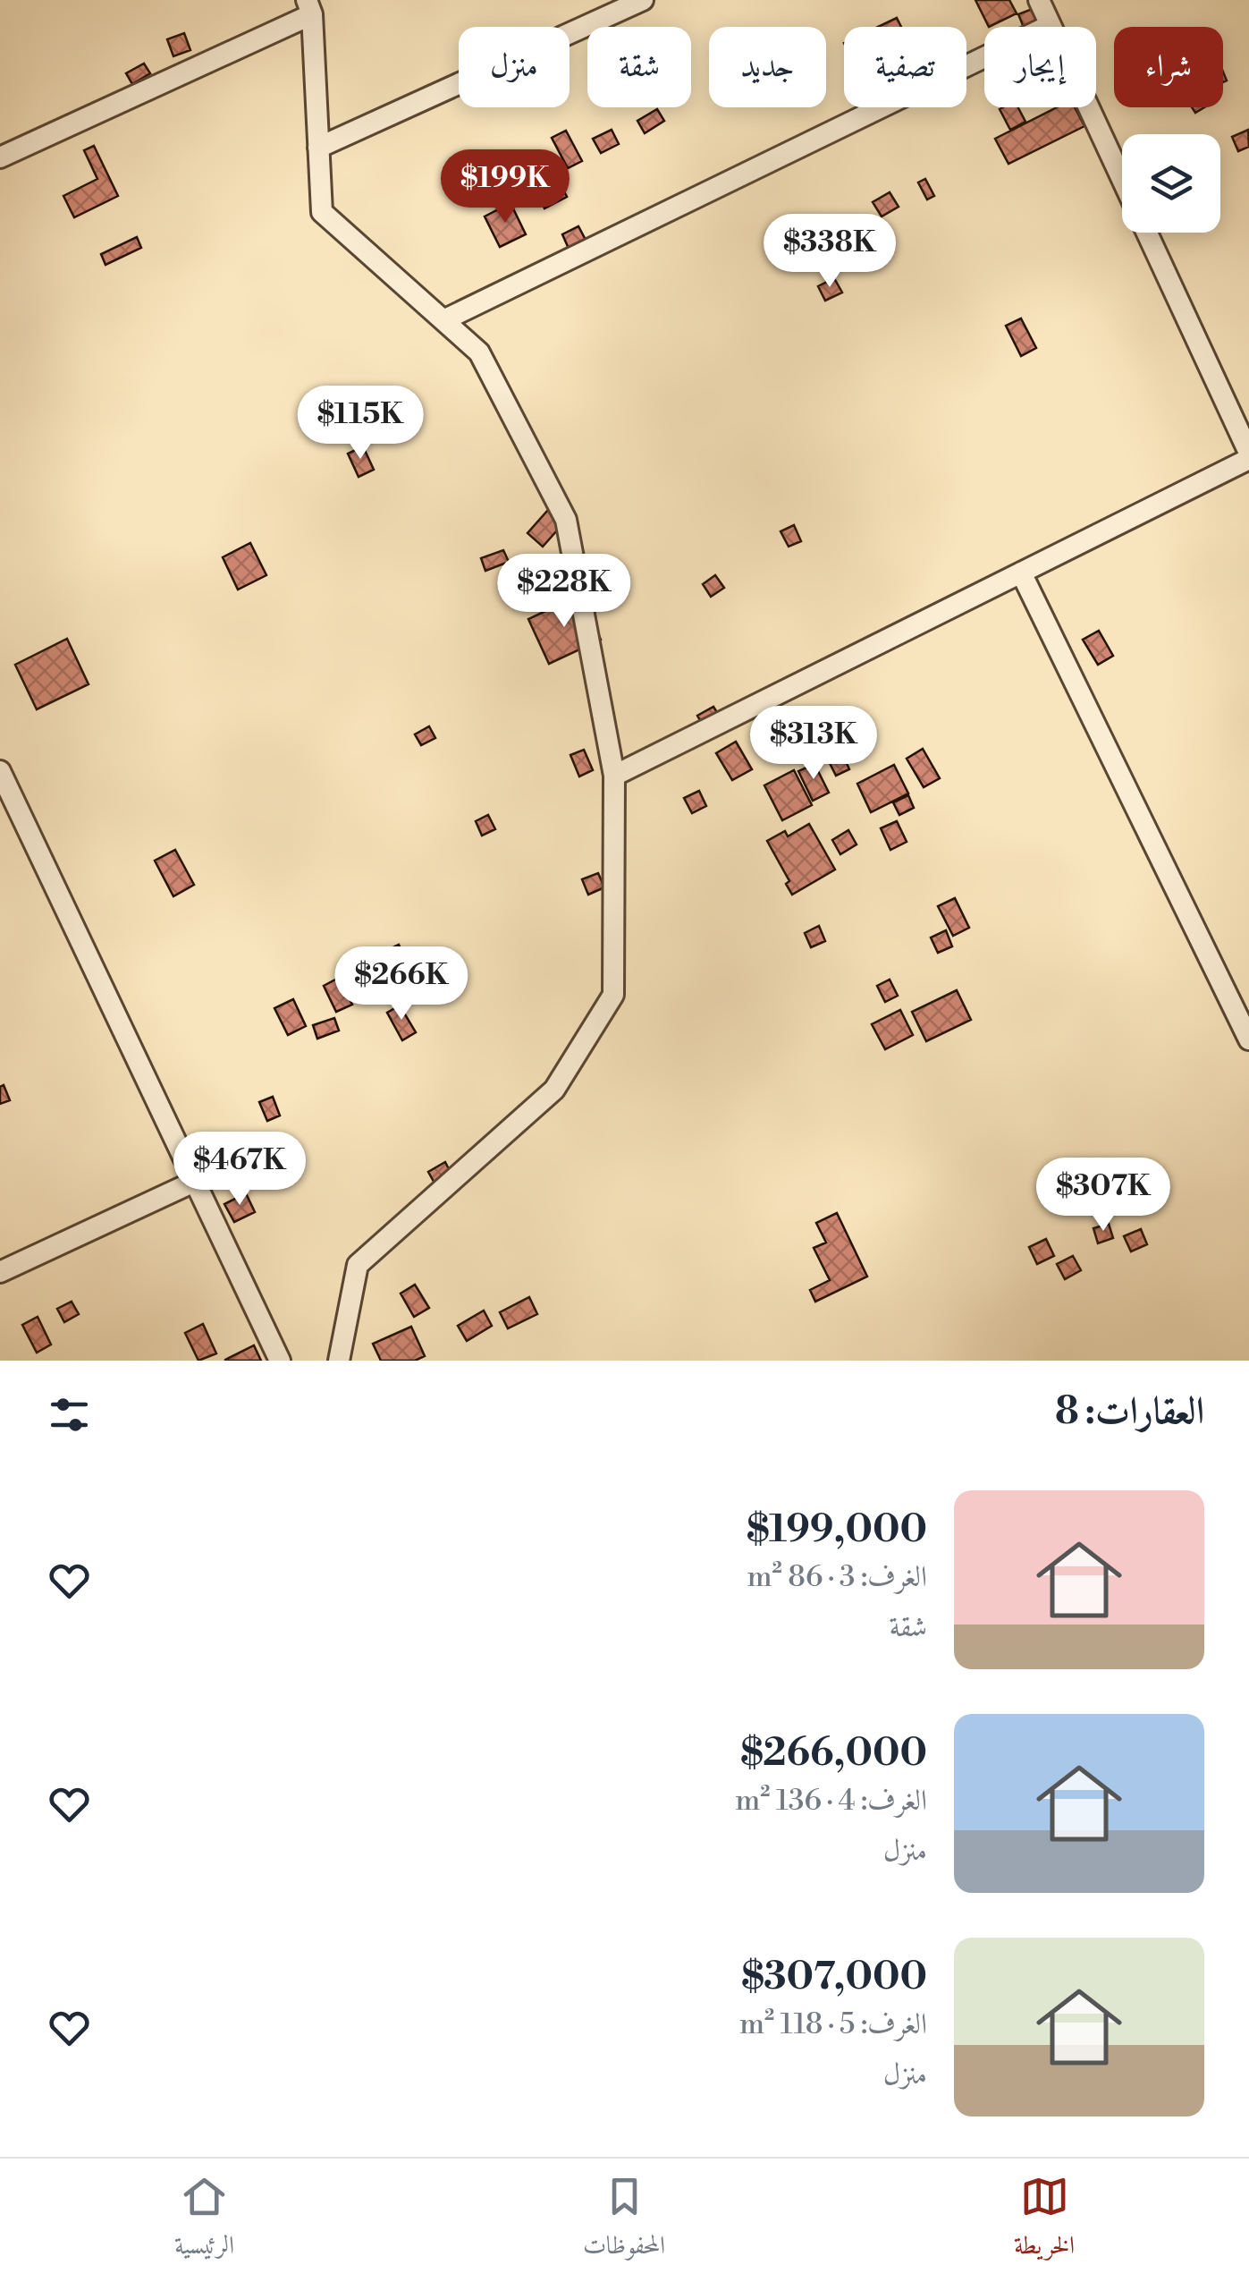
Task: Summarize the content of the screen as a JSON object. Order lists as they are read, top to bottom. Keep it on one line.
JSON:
{"page":{"chip":["شراء","إيجار","تصفية","جديد","شقة","منزل"],"price":["$199K","$338K","$115K","$228K","$313K","$266K","$467K","$307K"],"heading":"العقارات: 8","list":[{"name":"$199,000","note":"الغرف: 3 · 86 m² · شقة"},{"name":"$266,000","note":"الغرف: 4 · 136 m² · منزل"},{"name":"$307,000","note":"الغرف: 5 · 118 m² · منزل"}],"tabs":["الخريطة","المحفوظات","الرئيسية"]}}
